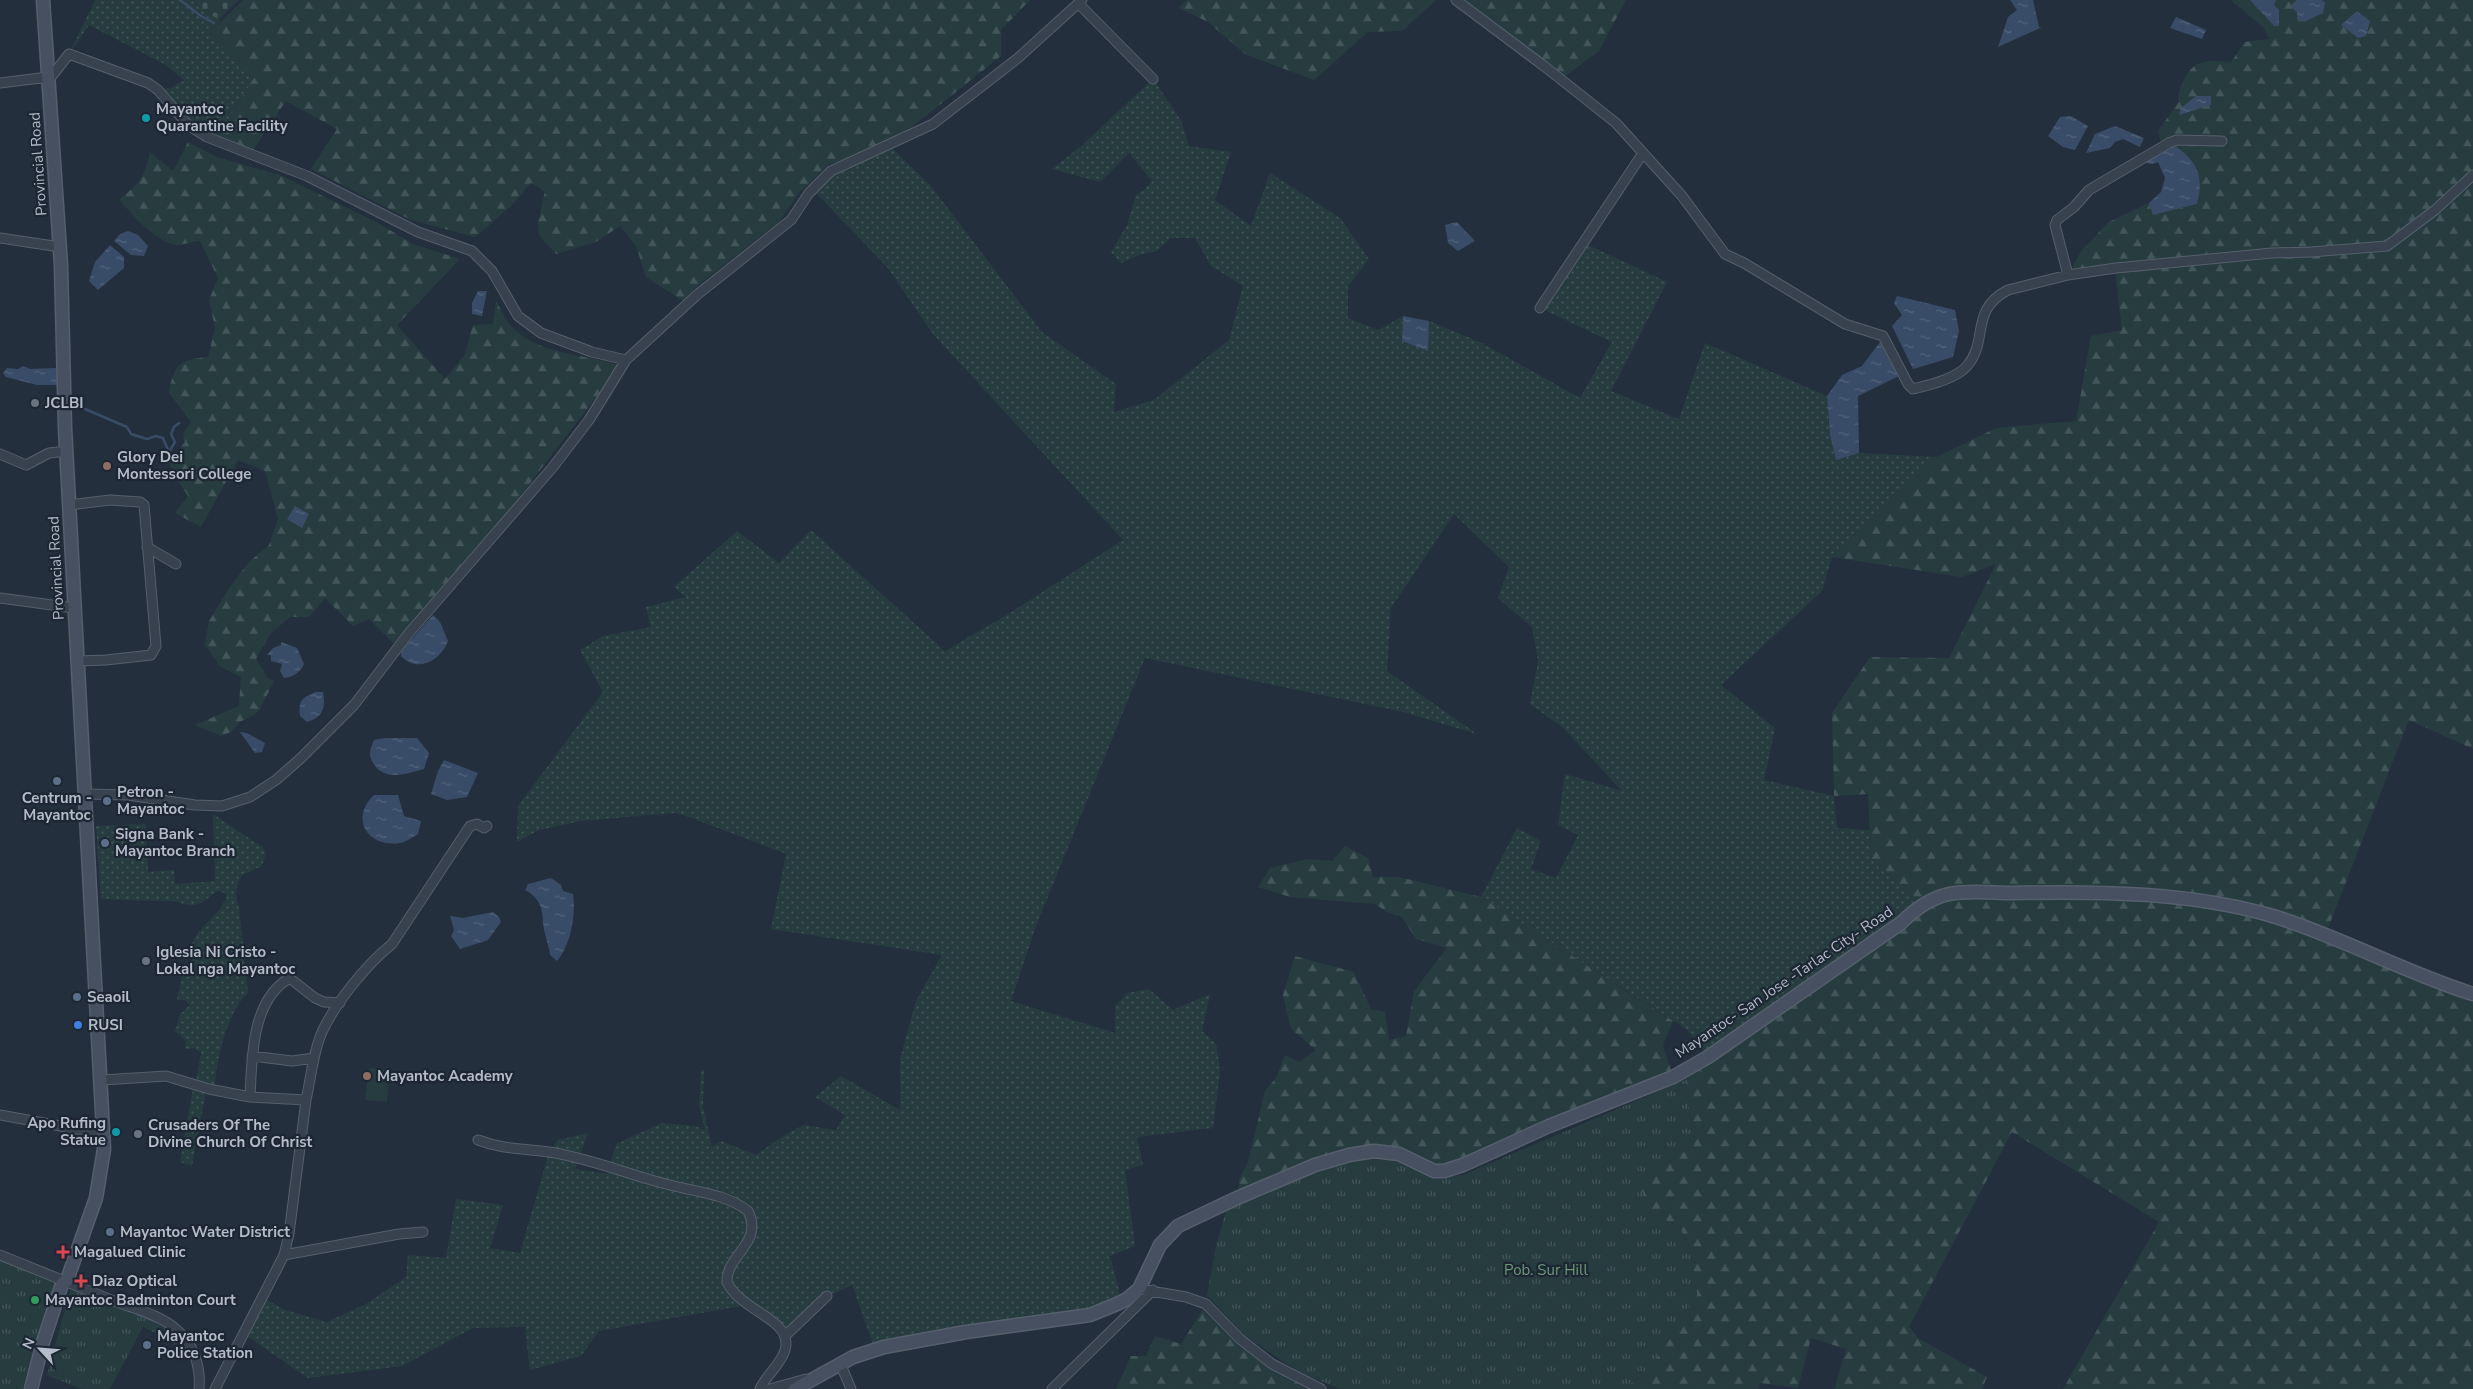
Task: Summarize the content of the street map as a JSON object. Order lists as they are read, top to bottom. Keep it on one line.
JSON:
{"streets":{"main road":["Provincial Road","Mayantoc- San Jose -Tarlac City- Road"]},"parks":["Pob. Sur Hill"],"places":{"other":["Mayantoc Quarantine Facility","JCLBI","Glory Dei Montessori College","Centrum - Mayantoc","Petron - Mayantoc","Signa Bank - Mayantoc Branch","Iglesia Ni Cristo - Lokal nga Mayantoc","Seaoil","RUSI","Mayantoc Academy","Apo Rufing Statue","Crusaders Of The Divine Church Of Christ","Mayantoc Water District","Mayantoc Badminton Court","Mayantoc Police Station"],"health":["Magalued Clinic","Diaz Optical"]},"north":"top left"}
